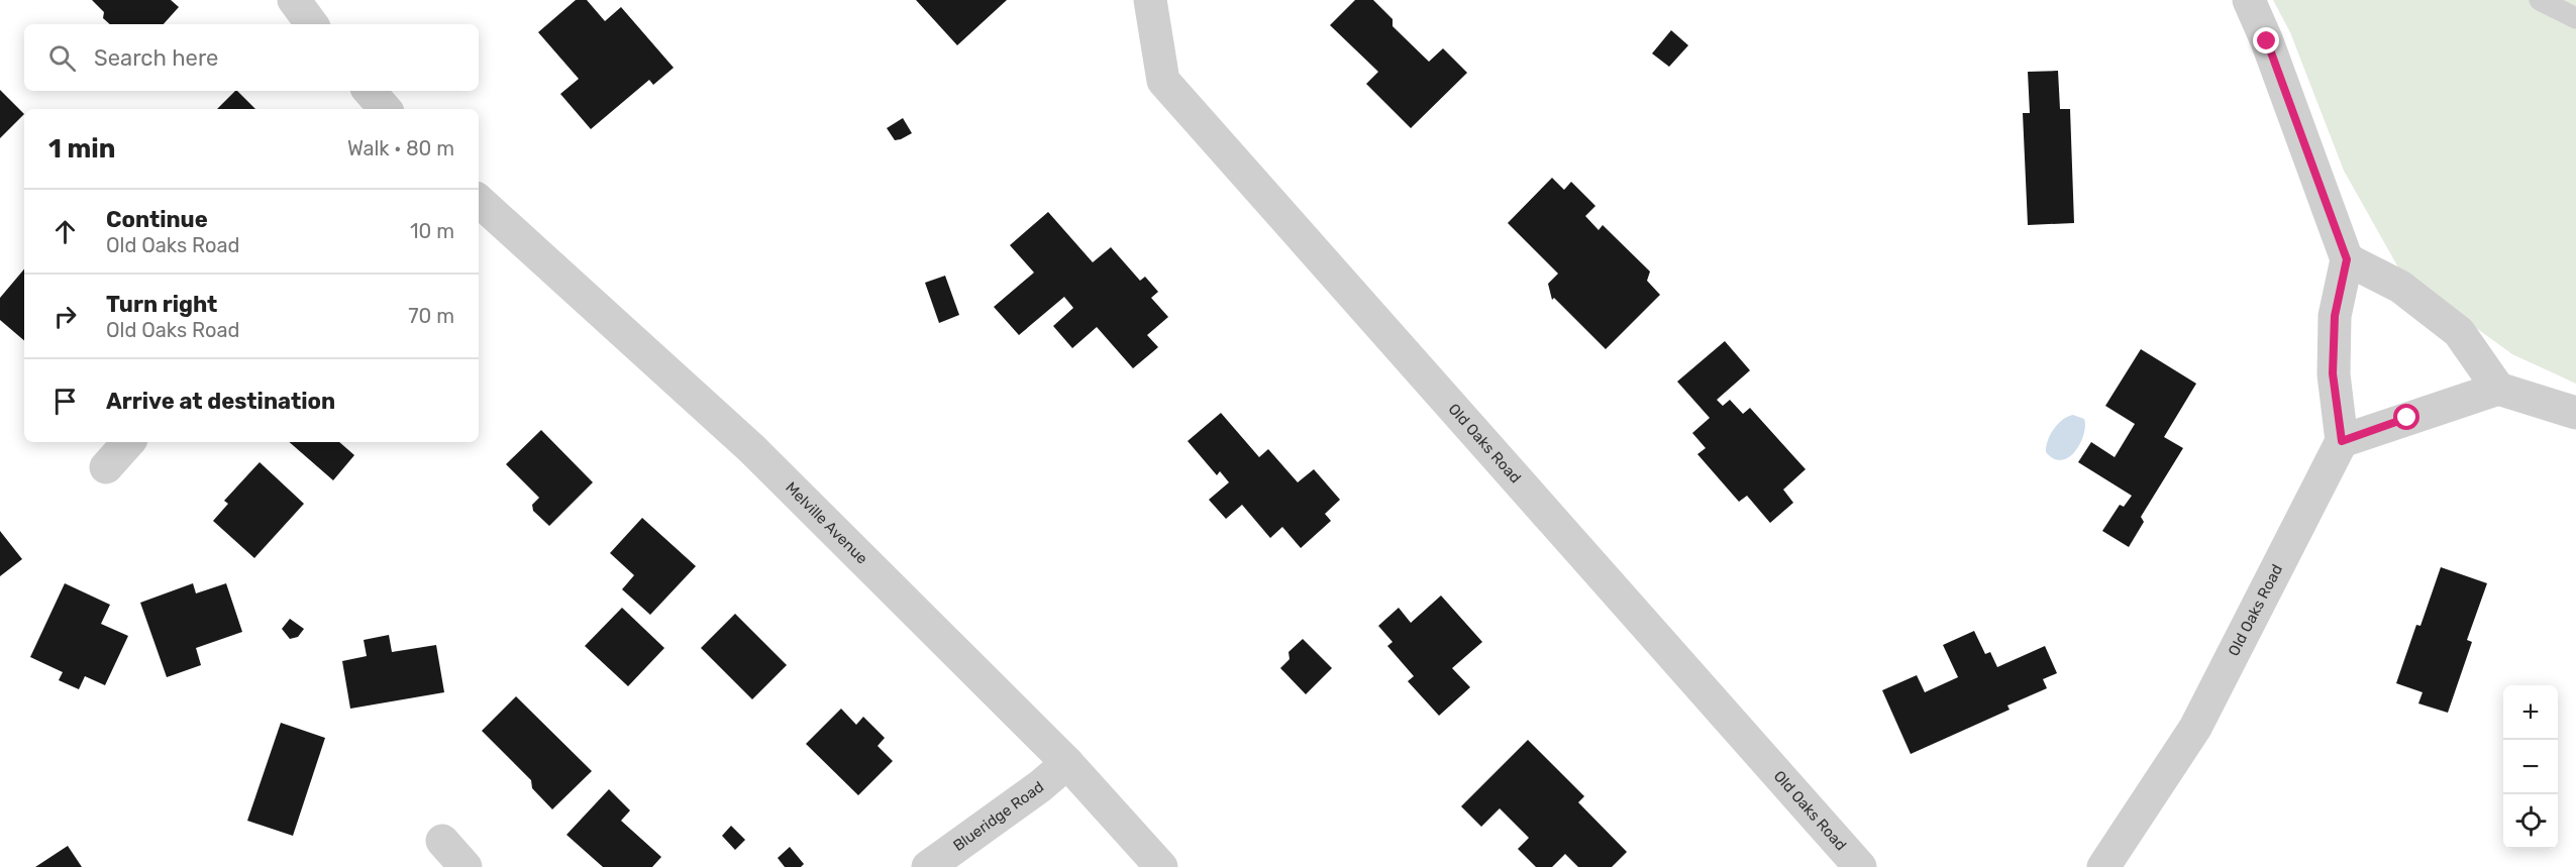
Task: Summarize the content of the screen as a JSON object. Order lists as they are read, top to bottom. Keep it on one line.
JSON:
{"streets":{"street":["Old Oaks Road","Melville Avenue","Blueridge Road"]},"crossings":[["Melville Avenue","Blueridge Road"]],"page":{"search":"Search here","heading":["1 min","Walk · 80 m"],"list":[["Continue","Old Oaks Road","10 m"],["Turn right","Old Oaks Road","70 m"],"Arrive at destination"],"map_buttons":["+","−"]}}
